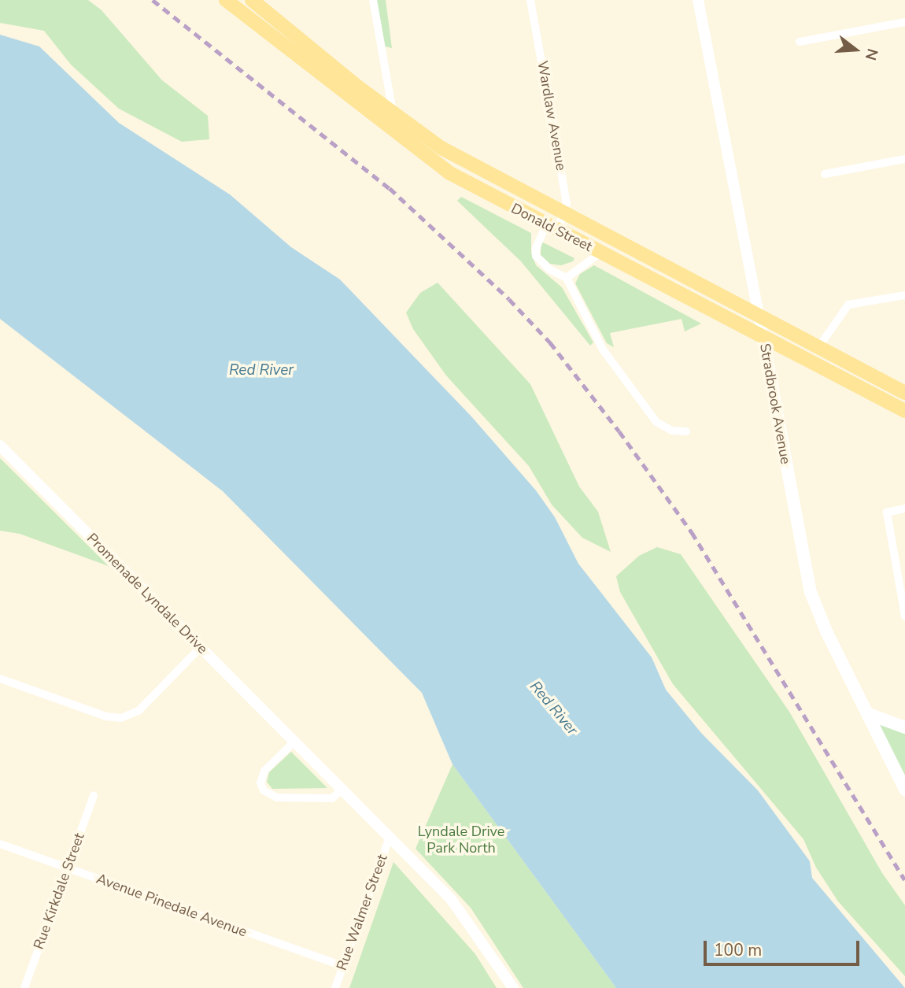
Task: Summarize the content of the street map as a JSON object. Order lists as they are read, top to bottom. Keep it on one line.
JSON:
{"streets":{"main road":["Donald Street","Stradbrook Avenue"],"street":["Wardlaw Avenue","Promenade Lyndale Drive","Rue Kirkdale Street","Avenue Pinedale Avenue","Rue Walmer Street"]},"crossings":[["Wardlaw Avenue","Donald Street"],["Donald Street","Stradbrook Avenue"],["Promenade Lyndale Drive","Rue Walmer Street"],["Rue Kirkdale Street","Avenue Pinedale Avenue"],["Avenue Pinedale Avenue","Rue Walmer Street"]],"water":["Red River"],"parks":["Lyndale Drive Park North"],"scale_bar":"100 m","north":"right"}
